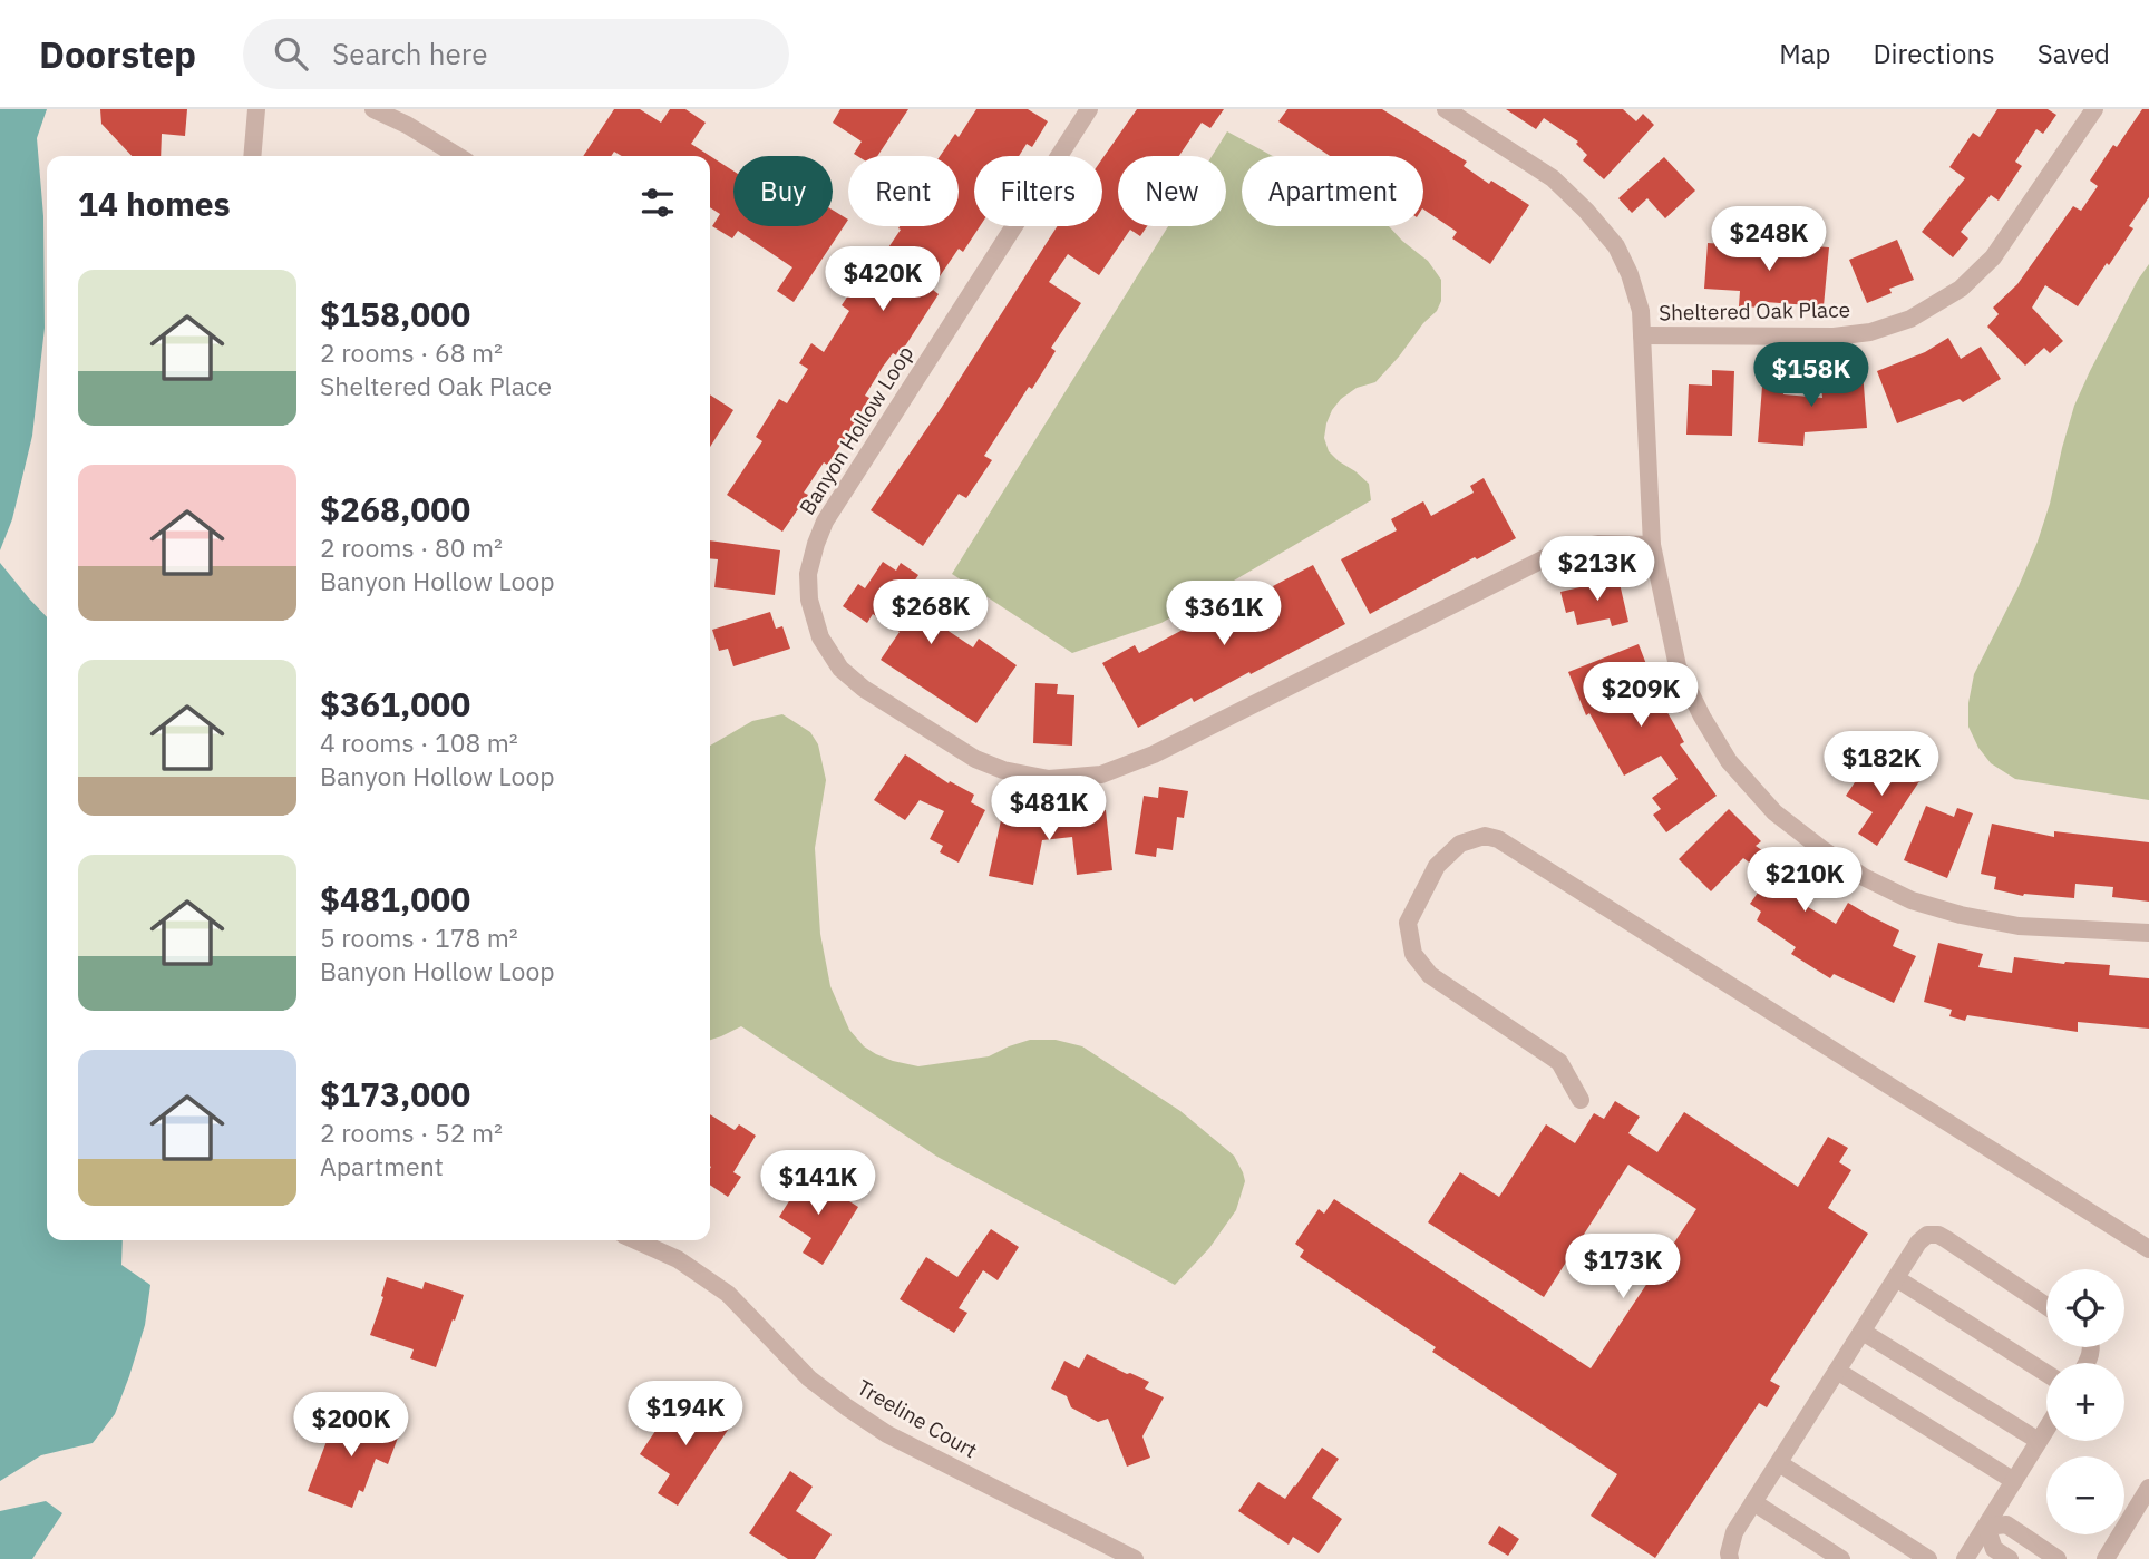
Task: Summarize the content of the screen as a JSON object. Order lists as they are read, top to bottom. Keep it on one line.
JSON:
{"streets":{"street":["Sheltered Oak Place","Banyon Hollow Loop","Treeline Court"]},"page":{"header":"Doorstep","search":"Search here","nav":["Map","Directions","Saved"],"chip":["Buy","Rent","Filters","New","Apartment"],"heading":"14 homes","price":["$248K","$420K","$158K","$213K","$268K","$361K","$209K","$182K","$481K","$210K","$141K","$173K","$194K","$200K"],"list":[{"name":"$158,000","note":"2 rooms · 68 m² · Sheltered Oak Place"},{"name":"$268,000","note":"2 rooms · 80 m² · Banyon Hollow Loop"},{"name":"$361,000","note":"4 rooms · 108 m² · Banyon Hollow Loop"},{"name":"$481,000","note":"5 rooms · 178 m² · Banyon Hollow Loop"},{"name":"$173,000","note":"2 rooms · 52 m² · Apartment"}],"map_buttons":["+","−"]}}
